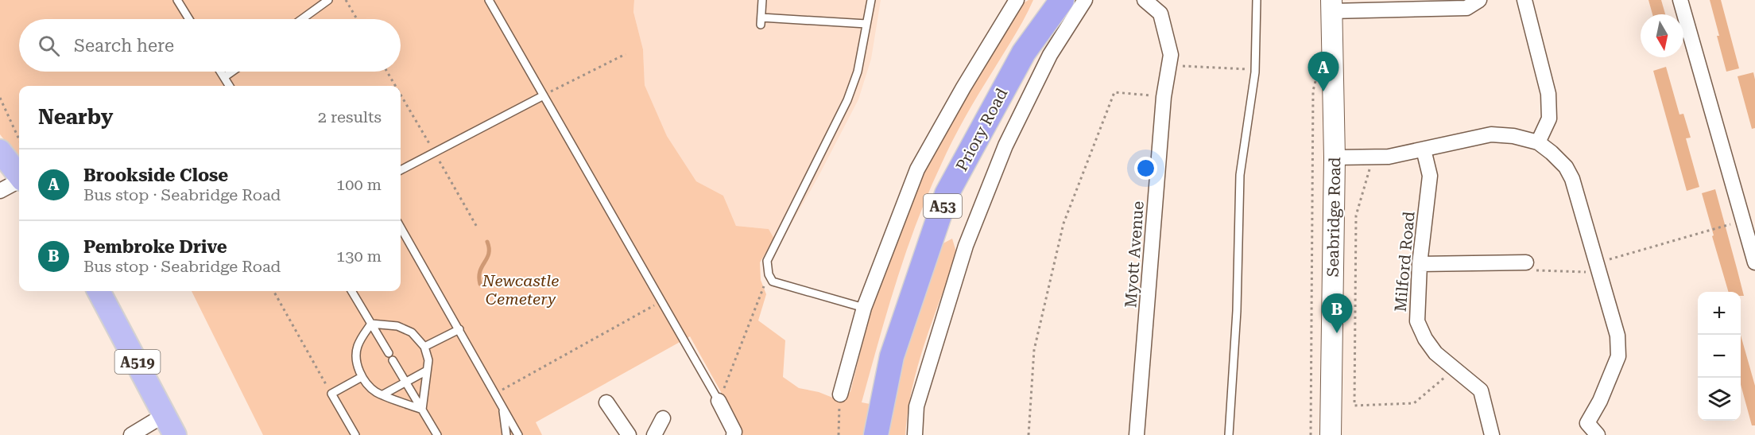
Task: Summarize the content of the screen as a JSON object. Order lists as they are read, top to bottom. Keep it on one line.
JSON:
{"streets":{"highway":["Priory Road","A53"],"main road":["Seabridge Road","A519"],"street":["Myott Avenue","Milford Road"]},"parks":["Newcastle Cemetery"],"north":"bottom","page":{"search":"Search here","pins":["A","B"],"heading":["Nearby","2 results"],"list":[{"mark":"A","name":"Brookside Close","note":"Bus stop · Seabridge Road","value":"100 m"},{"mark":"B","name":"Pembroke Drive","note":"Bus stop · Seabridge Road","value":"130 m"}],"map_buttons":["+","−"]}}
